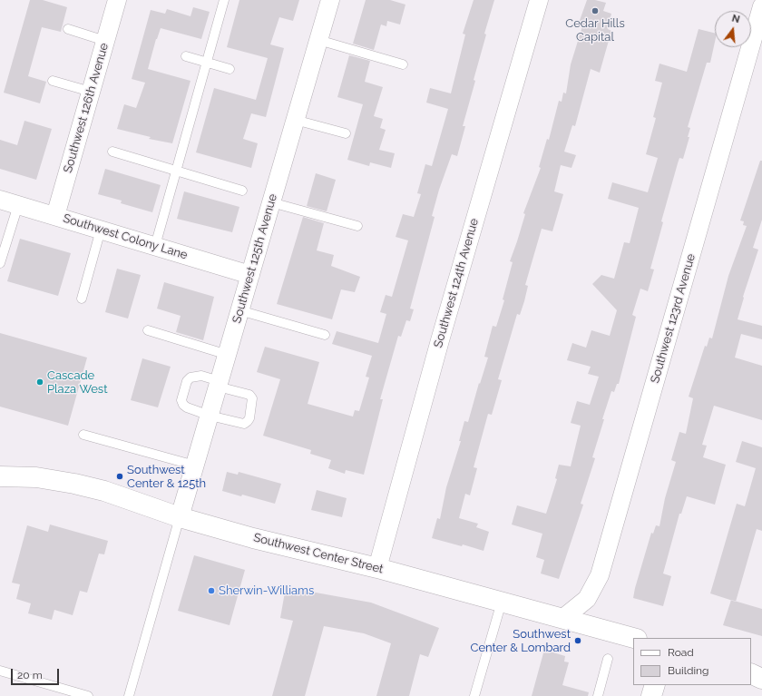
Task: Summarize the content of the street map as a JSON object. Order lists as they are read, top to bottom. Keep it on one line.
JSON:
{"streets":{"street":["Southwest 126th Avenue","Southwest Colony Lane","Southwest 125th Avenue","Southwest 124th Avenue","Southwest 123rd Avenue","Southwest Center Street"]},"crossings":[["Southwest 126th Avenue","Southwest Colony Lane"],["Southwest Colony Lane","Southwest 125th Avenue"],["Southwest 125th Avenue","Southwest Center Street"],["Southwest 124th Avenue","Southwest Center Street"],["Southwest 123rd Avenue","Southwest Center Street"]],"places":["Cedar Hills Capital","Cascade Plaza West","Southwest Center & 125th","Sherwin-Williams","Southwest Center & Lombard"],"legend":["Road","Building"],"scale_bar":"20 m","north":"top"}
